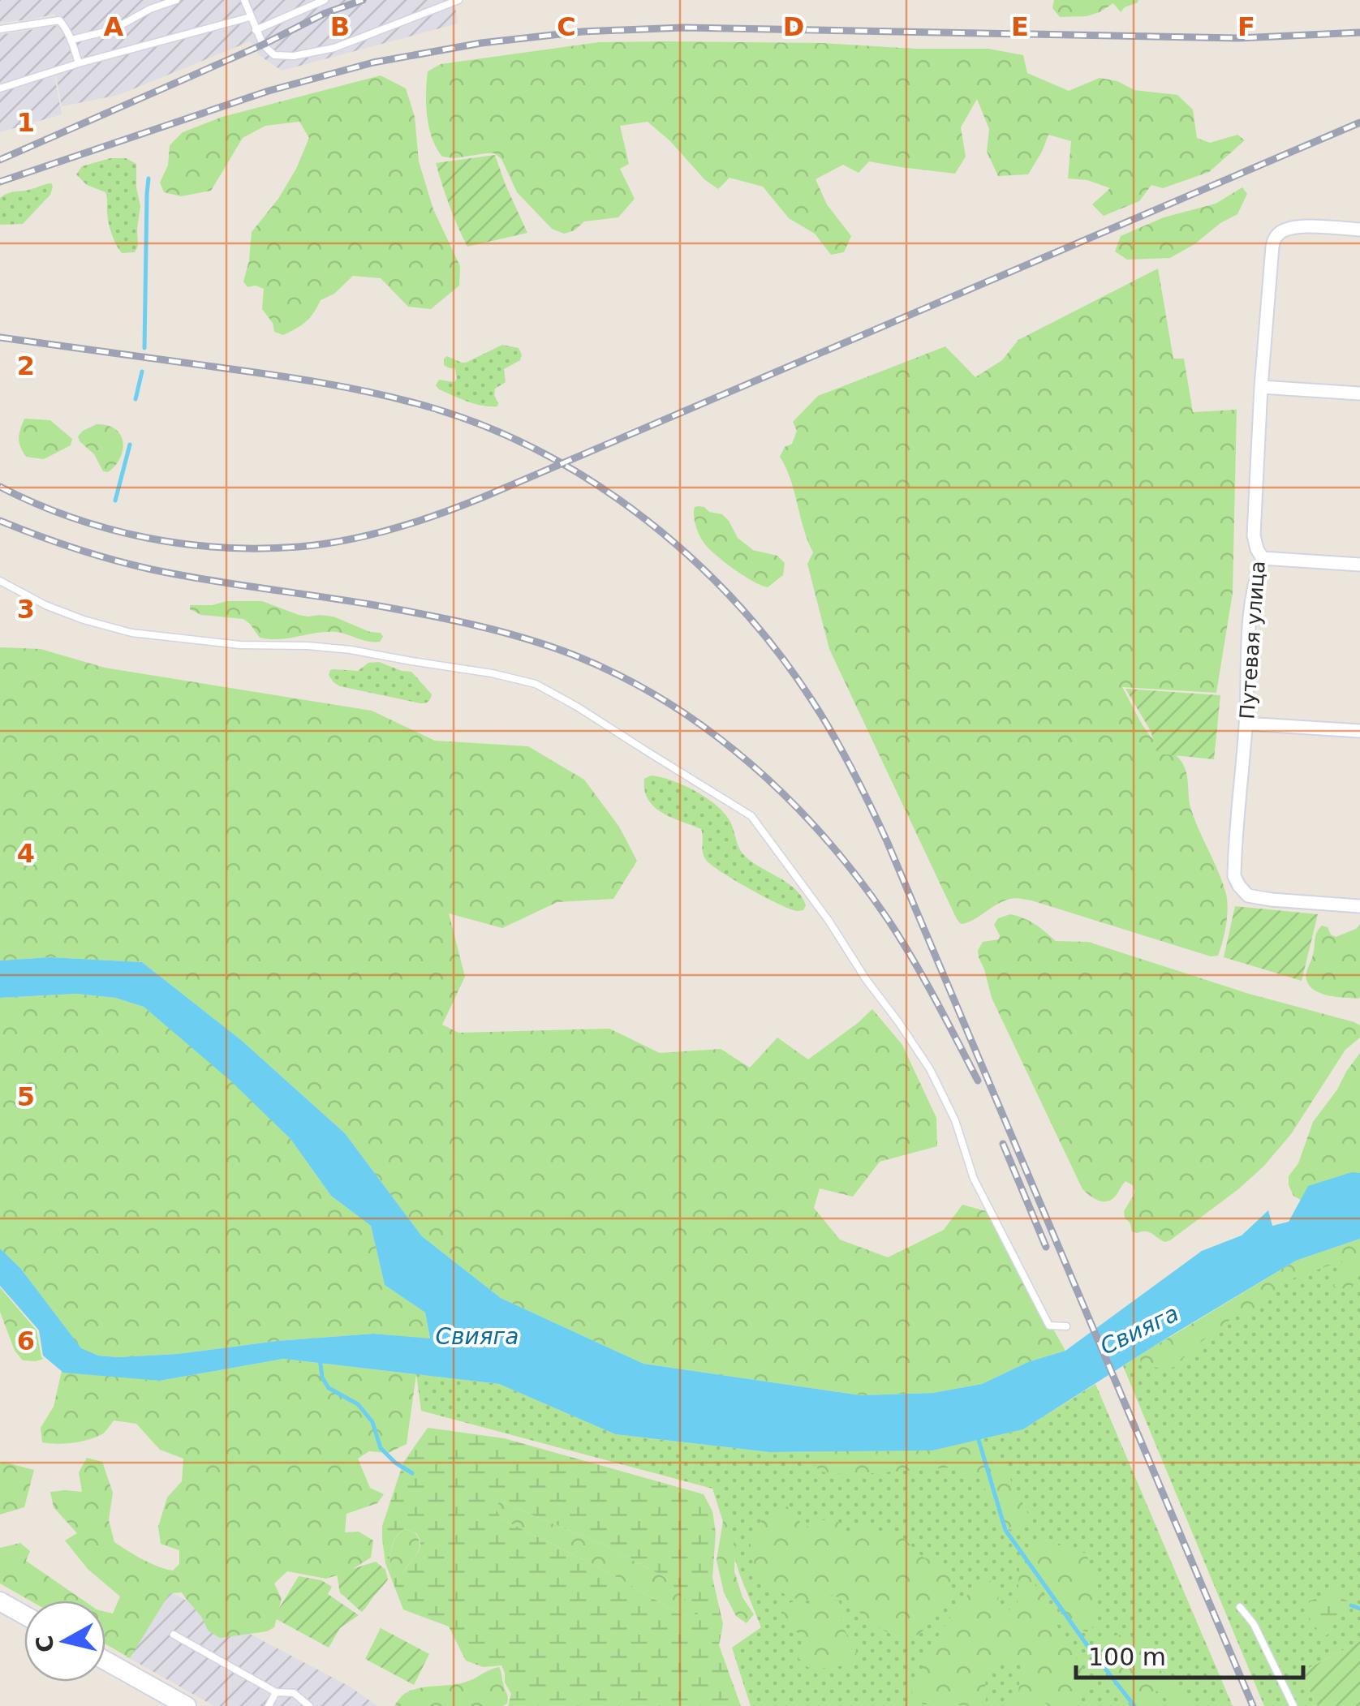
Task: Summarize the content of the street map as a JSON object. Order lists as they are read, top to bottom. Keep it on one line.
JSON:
{"streets":{"street":["Путевая улица"]},"water":["Свияга"],"scale_bar":"100 m","north":"left","grid":{"columns":["A","B","C","D","E","F"],"rows":["1","2","3","4","5","6"]}}
